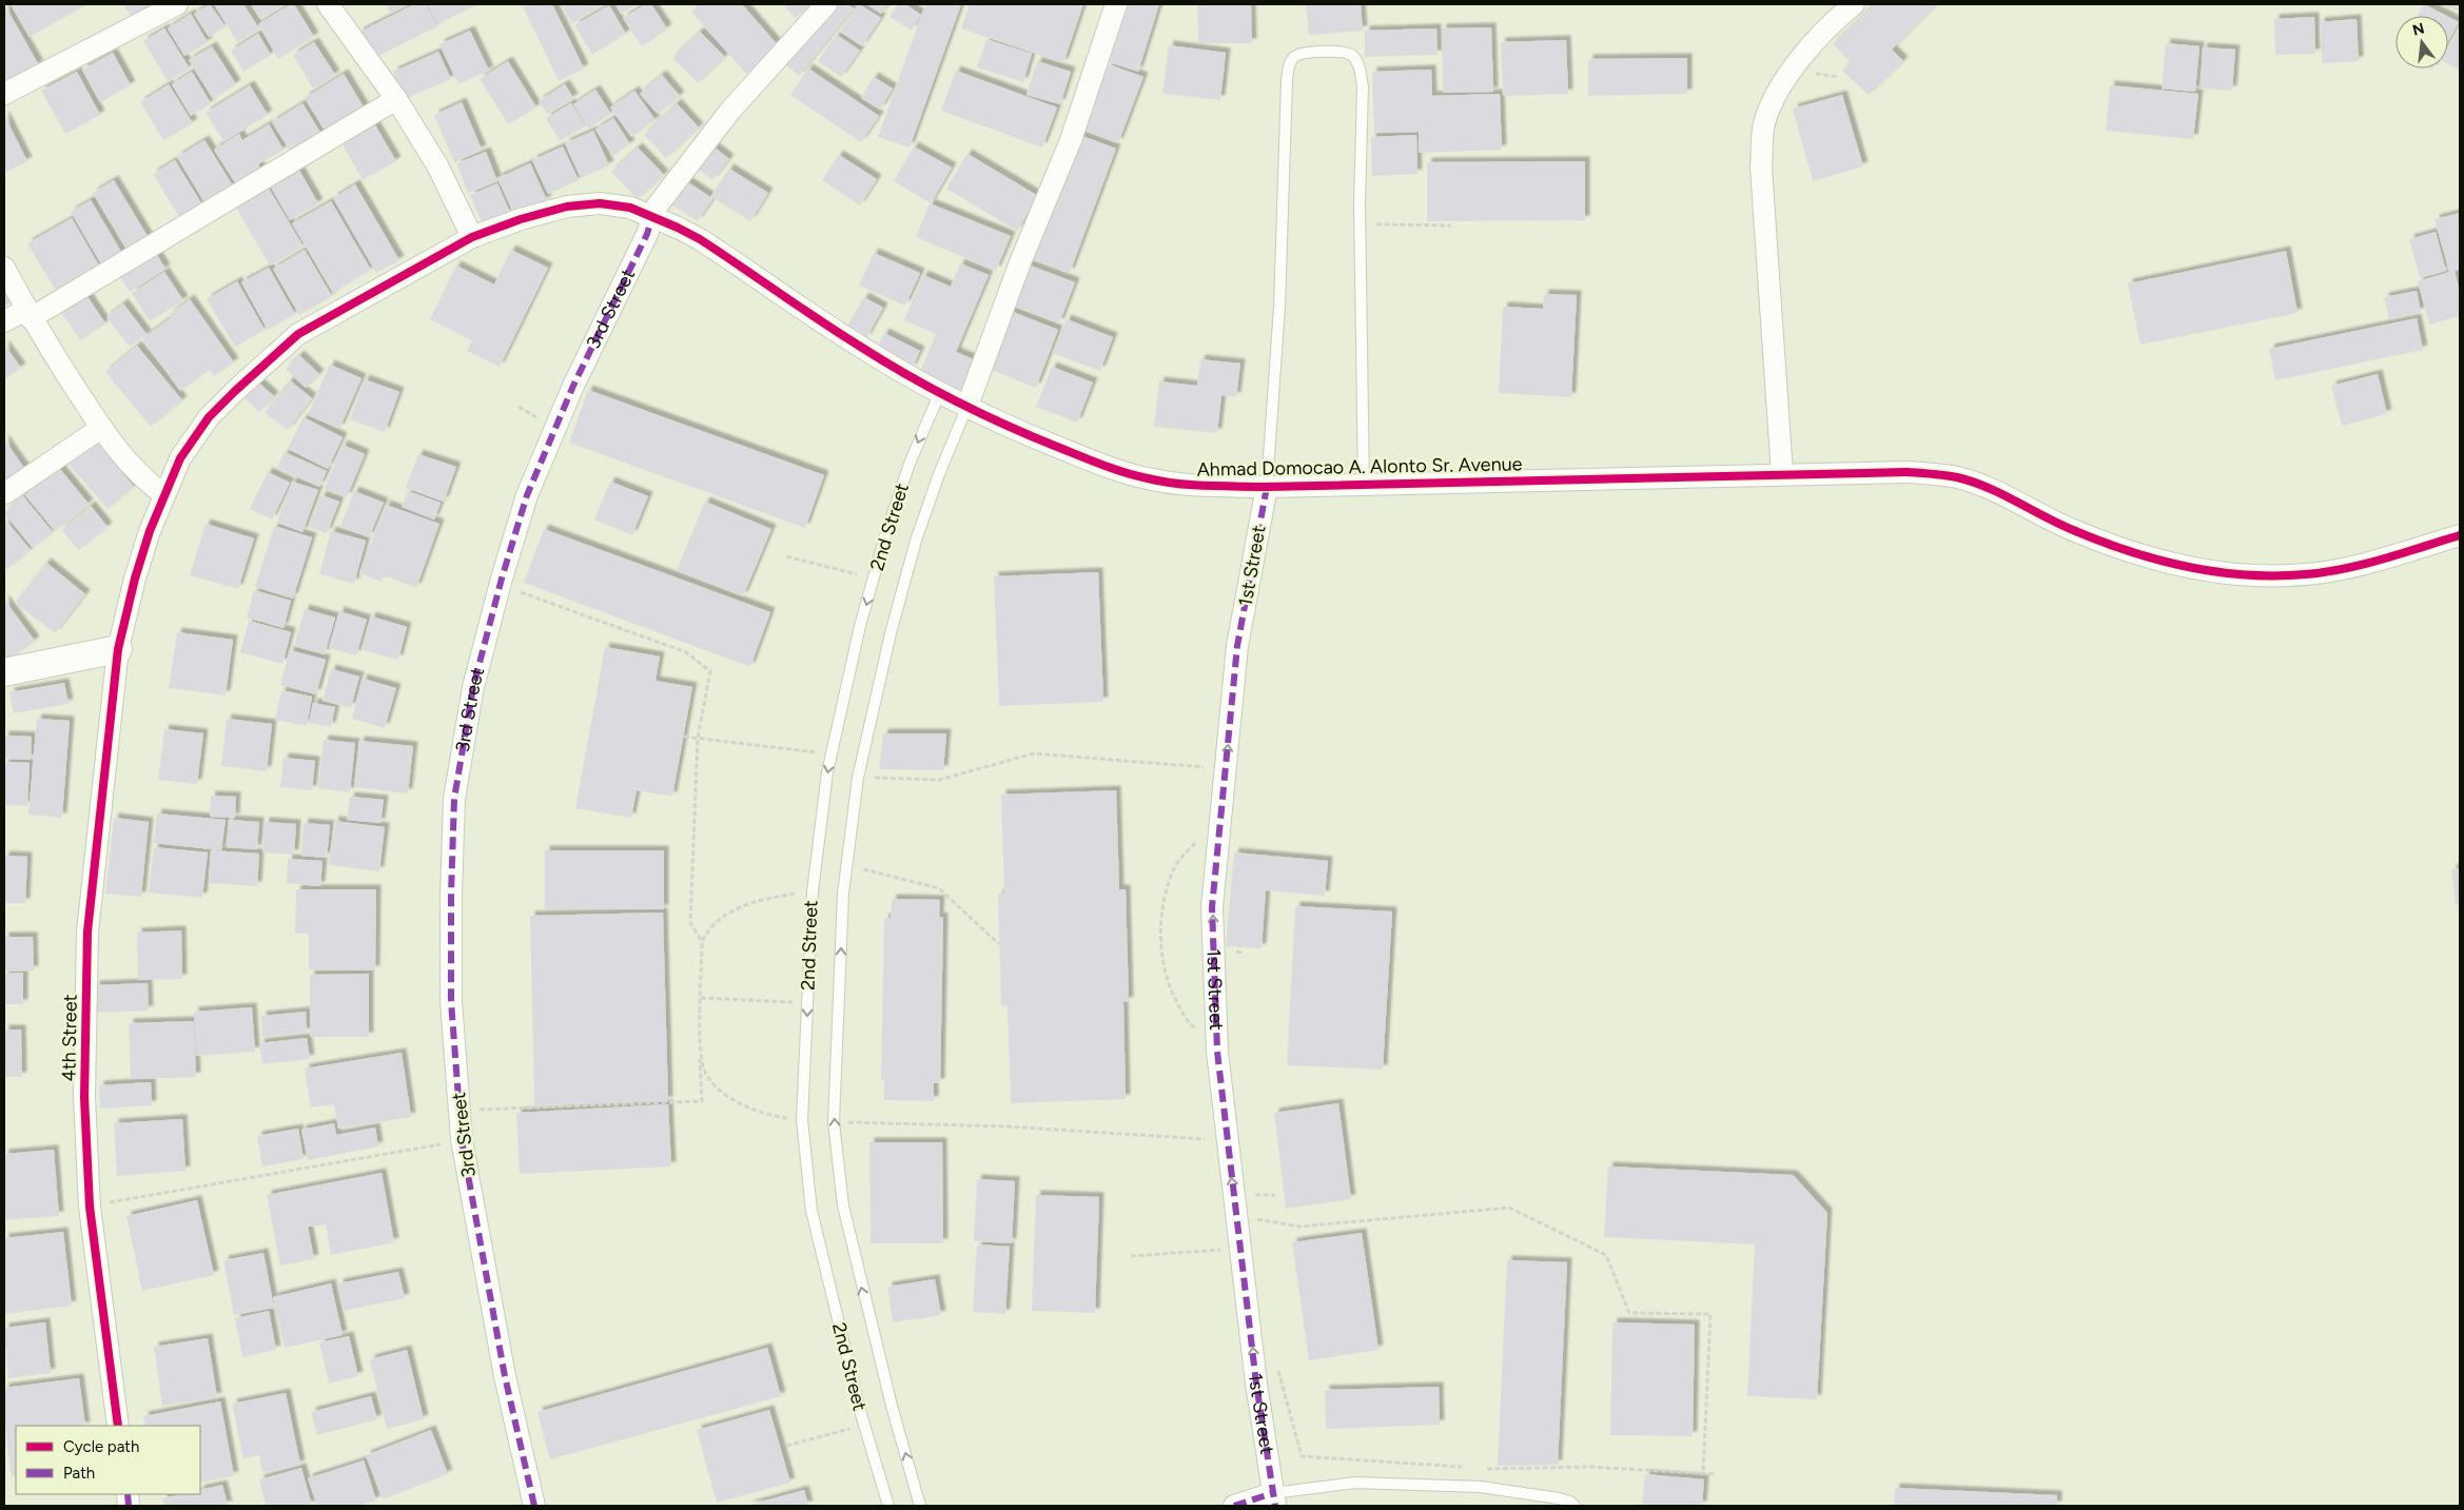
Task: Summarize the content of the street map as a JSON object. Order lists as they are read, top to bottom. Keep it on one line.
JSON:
{"streets":{"street":["3rd Street","Ahmad Domocao A. Alonto Sr. Avenue","1st Street","4th Street"],"lane":["2nd Street"]},"crossings":[["3rd Street","Ahmad Domocao A. Alonto Sr. Avenue"],["Ahmad Domocao A. Alonto Sr. Avenue","2nd Street"],["Ahmad Domocao A. Alonto Sr. Avenue","1st Street"],["Ahmad Domocao A. Alonto Sr. Avenue","4th Street"]],"one_way":["1st Street"],"legend":["Cycle path","Path"],"north":"top"}
